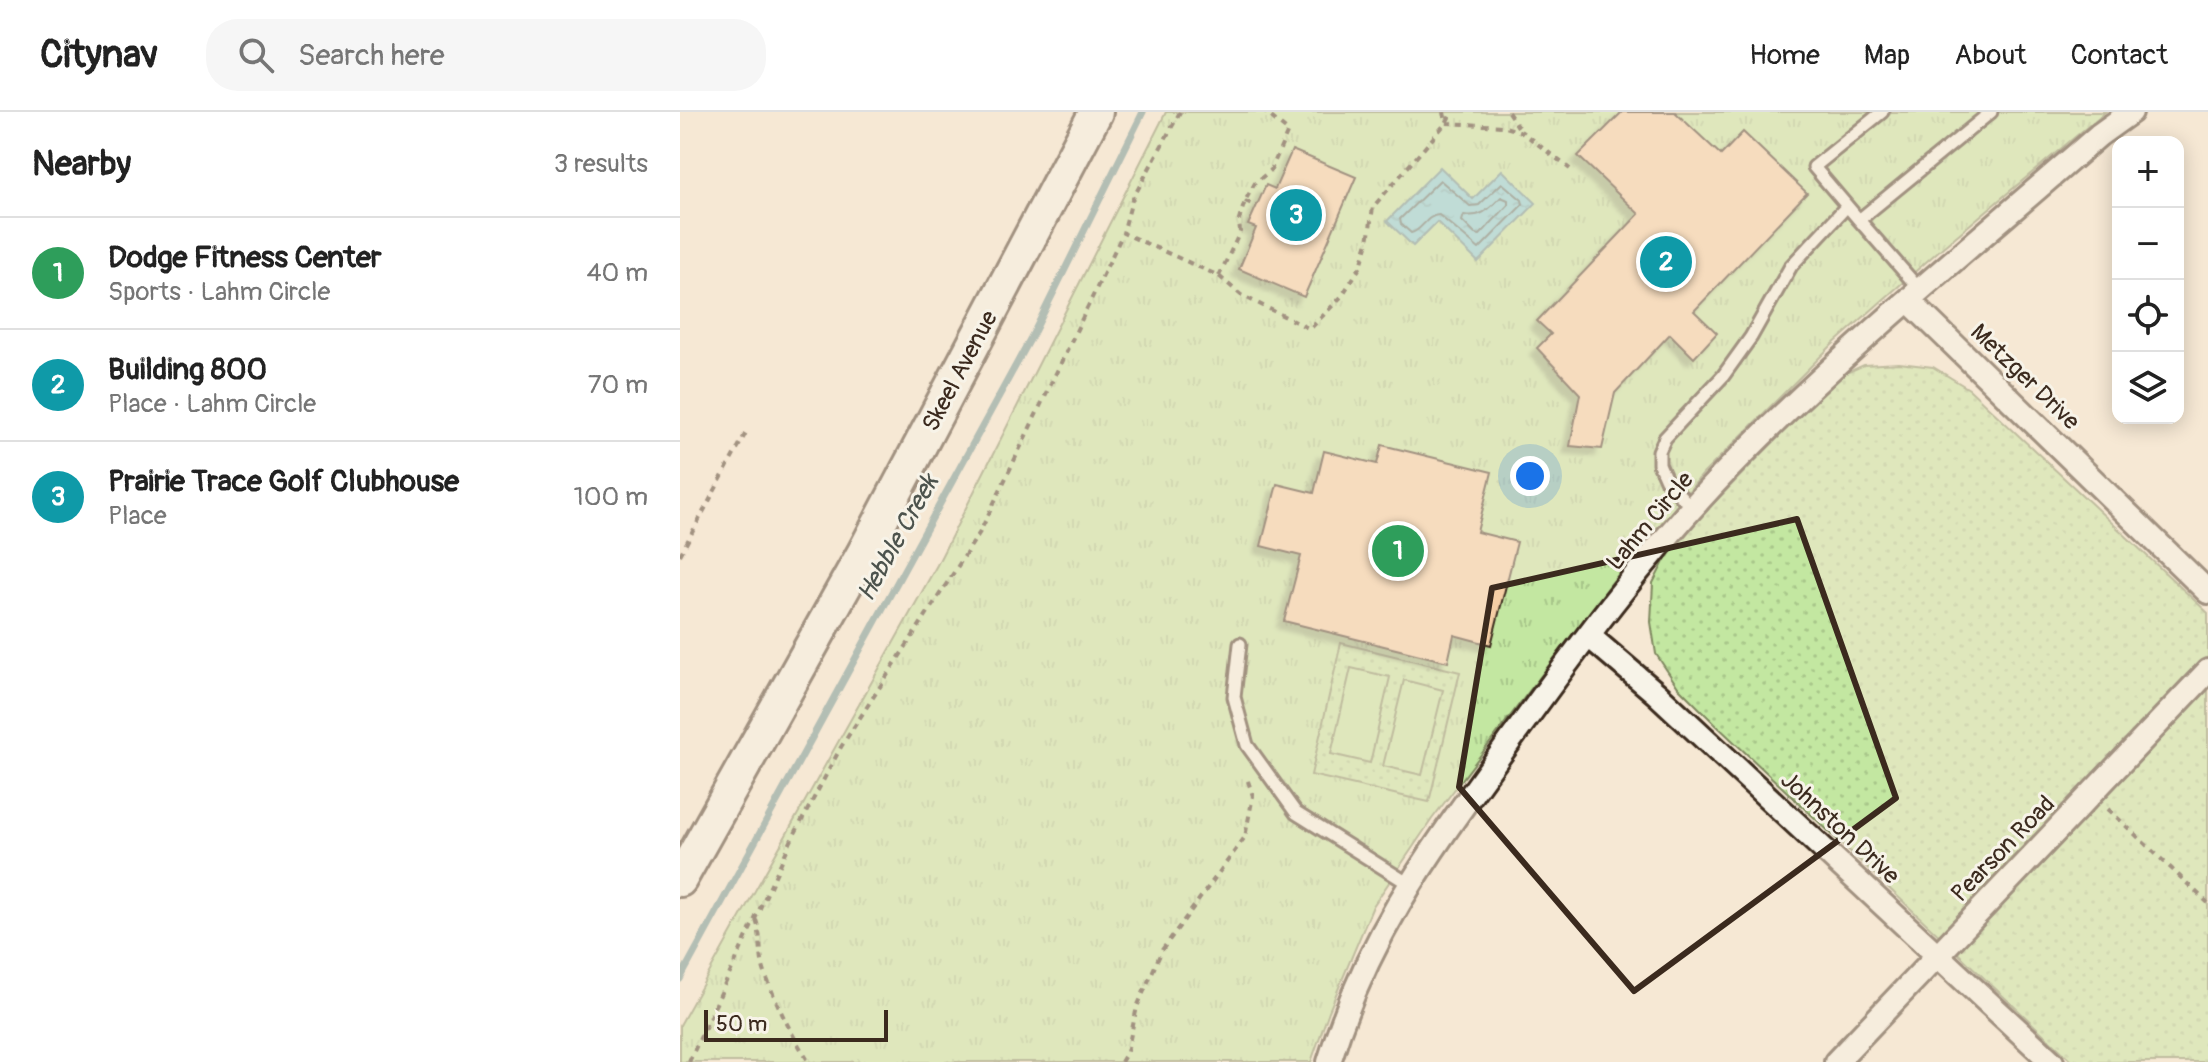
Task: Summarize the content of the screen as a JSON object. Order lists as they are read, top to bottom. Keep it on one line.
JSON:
{"streets":{"street":["Skeel Avenue","Metzger Drive","Lahm Circle","Johnston Drive","Pearson Road"]},"crossings":[["Metzger Drive","Lahm Circle"],["Lahm Circle","Johnston Drive"],["Johnston Drive","Pearson Road"]],"water":["Hebble Creek"],"scale_bar":"50 m","page":{"header":"Citynav","search":"Search here","nav":["Home","Map","About","Contact"],"heading":["Nearby","3 results"],"map_buttons":["+","−"],"pins":["3","2","1"],"list":[{"mark":"1","name":"Dodge Fitness Center","note":"Sports · Lahm Circle","value":"40 m"},{"mark":"2","name":"Building 800","note":"Place · Lahm Circle","value":"70 m"},{"mark":"3","name":"Prairie Trace Golf Clubhouse","note":"Place","value":"100 m"}],"scale":"50 m"}}
